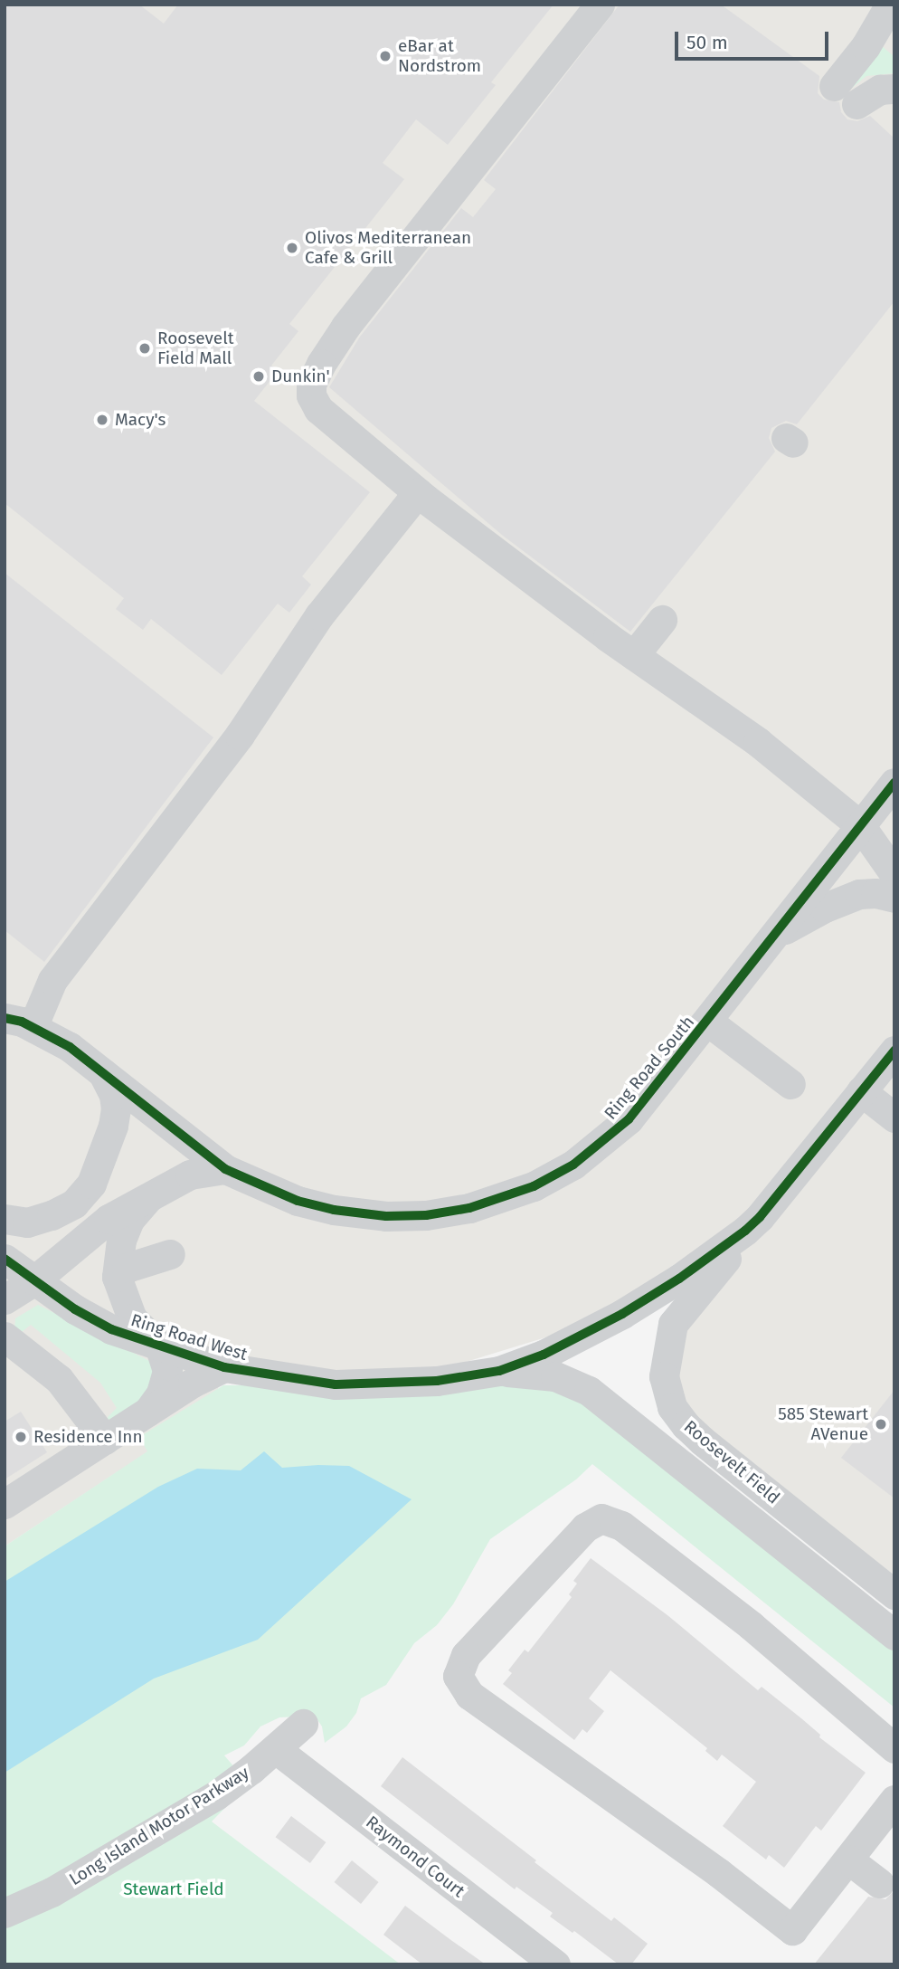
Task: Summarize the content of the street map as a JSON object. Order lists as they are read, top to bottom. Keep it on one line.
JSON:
{"streets":{"street":["Ring Road South","Ring Road West","Roosevelt Field","Long Island Motor Parkway","Raymond Court"]},"crossings":[["Ring Road West","Roosevelt Field"],["Long Island Motor Parkway","Raymond Court"]],"parks":["Stewart Field"],"places":["eBar at Nordstrom","Olivos Mediterranean Cafe & Grill","Roosevelt Field Mall","Dunkin'","Macy's","585 Stewart AVenue","Residence Inn"],"scale_bar":"50 m"}
